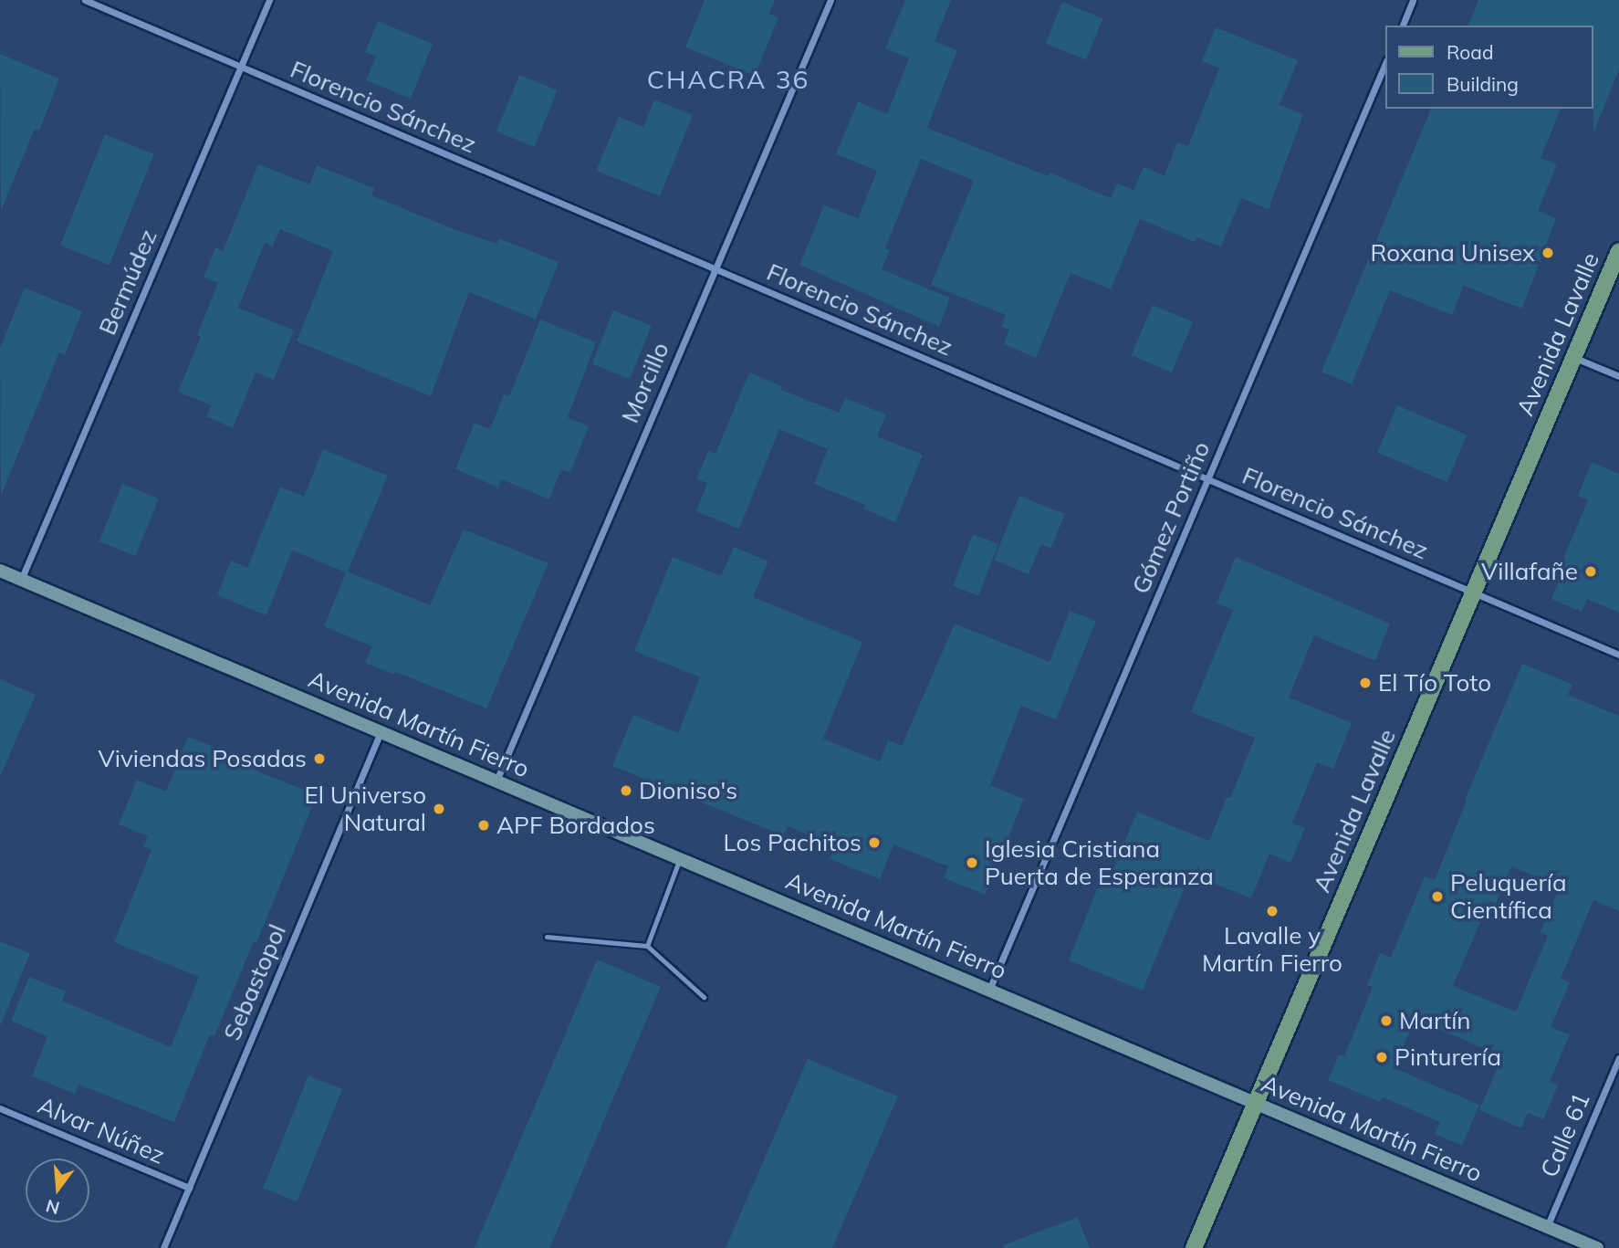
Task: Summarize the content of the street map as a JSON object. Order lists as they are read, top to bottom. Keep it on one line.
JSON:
{"streets":{"main road":["Avenida Lavalle","Avenida Martín Fierro"],"street":["Florencio Sánchez","Bermúdez","Morcillo","Gómez Portiño","Sebastopol","Alvar Núñez","Calle 61"]},"crossings":[["Florencio Sánchez","Bermúdez"],["Florencio Sánchez","Avenida Lavalle"],["Florencio Sánchez","Morcillo"],["Florencio Sánchez","Gómez Portiño"],["Bermúdez","Avenida Martín Fierro"],["Avenida Lavalle","Avenida Martín Fierro"],["Morcillo","Avenida Martín Fierro"],["Gómez Portiño","Avenida Martín Fierro"],["Avenida Martín Fierro","Sebastopol"],["Avenida Martín Fierro","Calle 61"],["Sebastopol","Alvar Núñez"]],"districts":["CHACRA 36"],"places":["Roxana Unisex","Villafañe","El Tío Toto","Viviendas Posadas","Dioniso's","El Universo Natural","APF Bordados","Los Pachitos","Iglesia Cristiana Puerta de Esperanza","Peluquería Científica","Lavalle y Martín Fierro","Martín","Pinturería"],"legend":["Road","Building"],"north":"bottom"}
